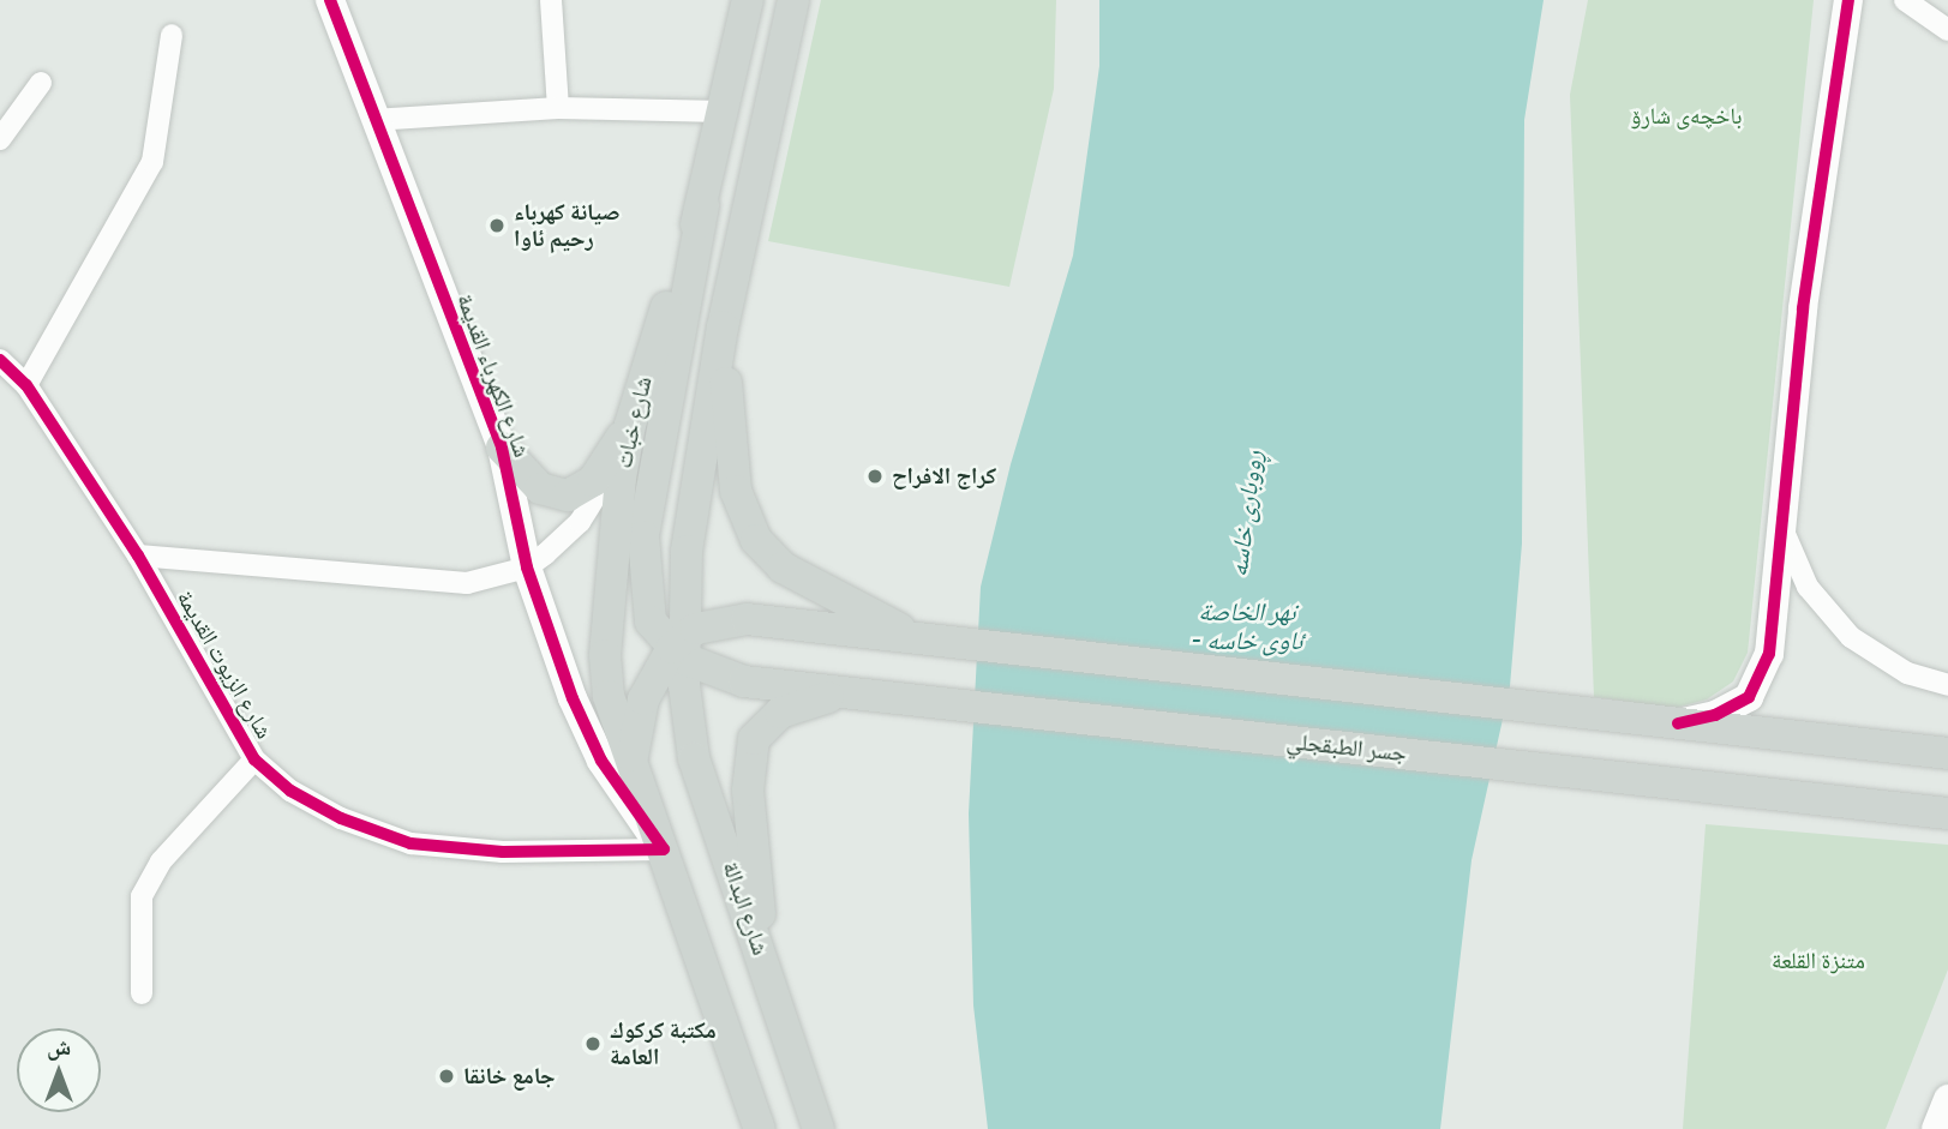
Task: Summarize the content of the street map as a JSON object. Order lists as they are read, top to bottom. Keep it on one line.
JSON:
{"streets":{"main road":["شارع خبات","جسر الطبقجلي","شارع البدالة"],"street":["شارع الكهرباء القديمة","شارع الزيوت القديمة"]},"crossings":[["شارع الكهرباء القديمة","شارع خبات"],["شارع الكهرباء القديمة","شارع الزيوت القديمة"],["شارع خبات","شارع الزيوت القديمة"],["جسر الطبقجلي","شارع البدالة"]],"water":["ڕووباری خاسە","نهر الخاصة - ئاوی خاسە"],"parks":["باخچەی شارۆ","متنزة القلعة"],"places":["صيانة كهرباء رحيم ئاوا","كراج الافراح","مكتبة كركوك العامة","جامع خانقا"],"north":"top"}
